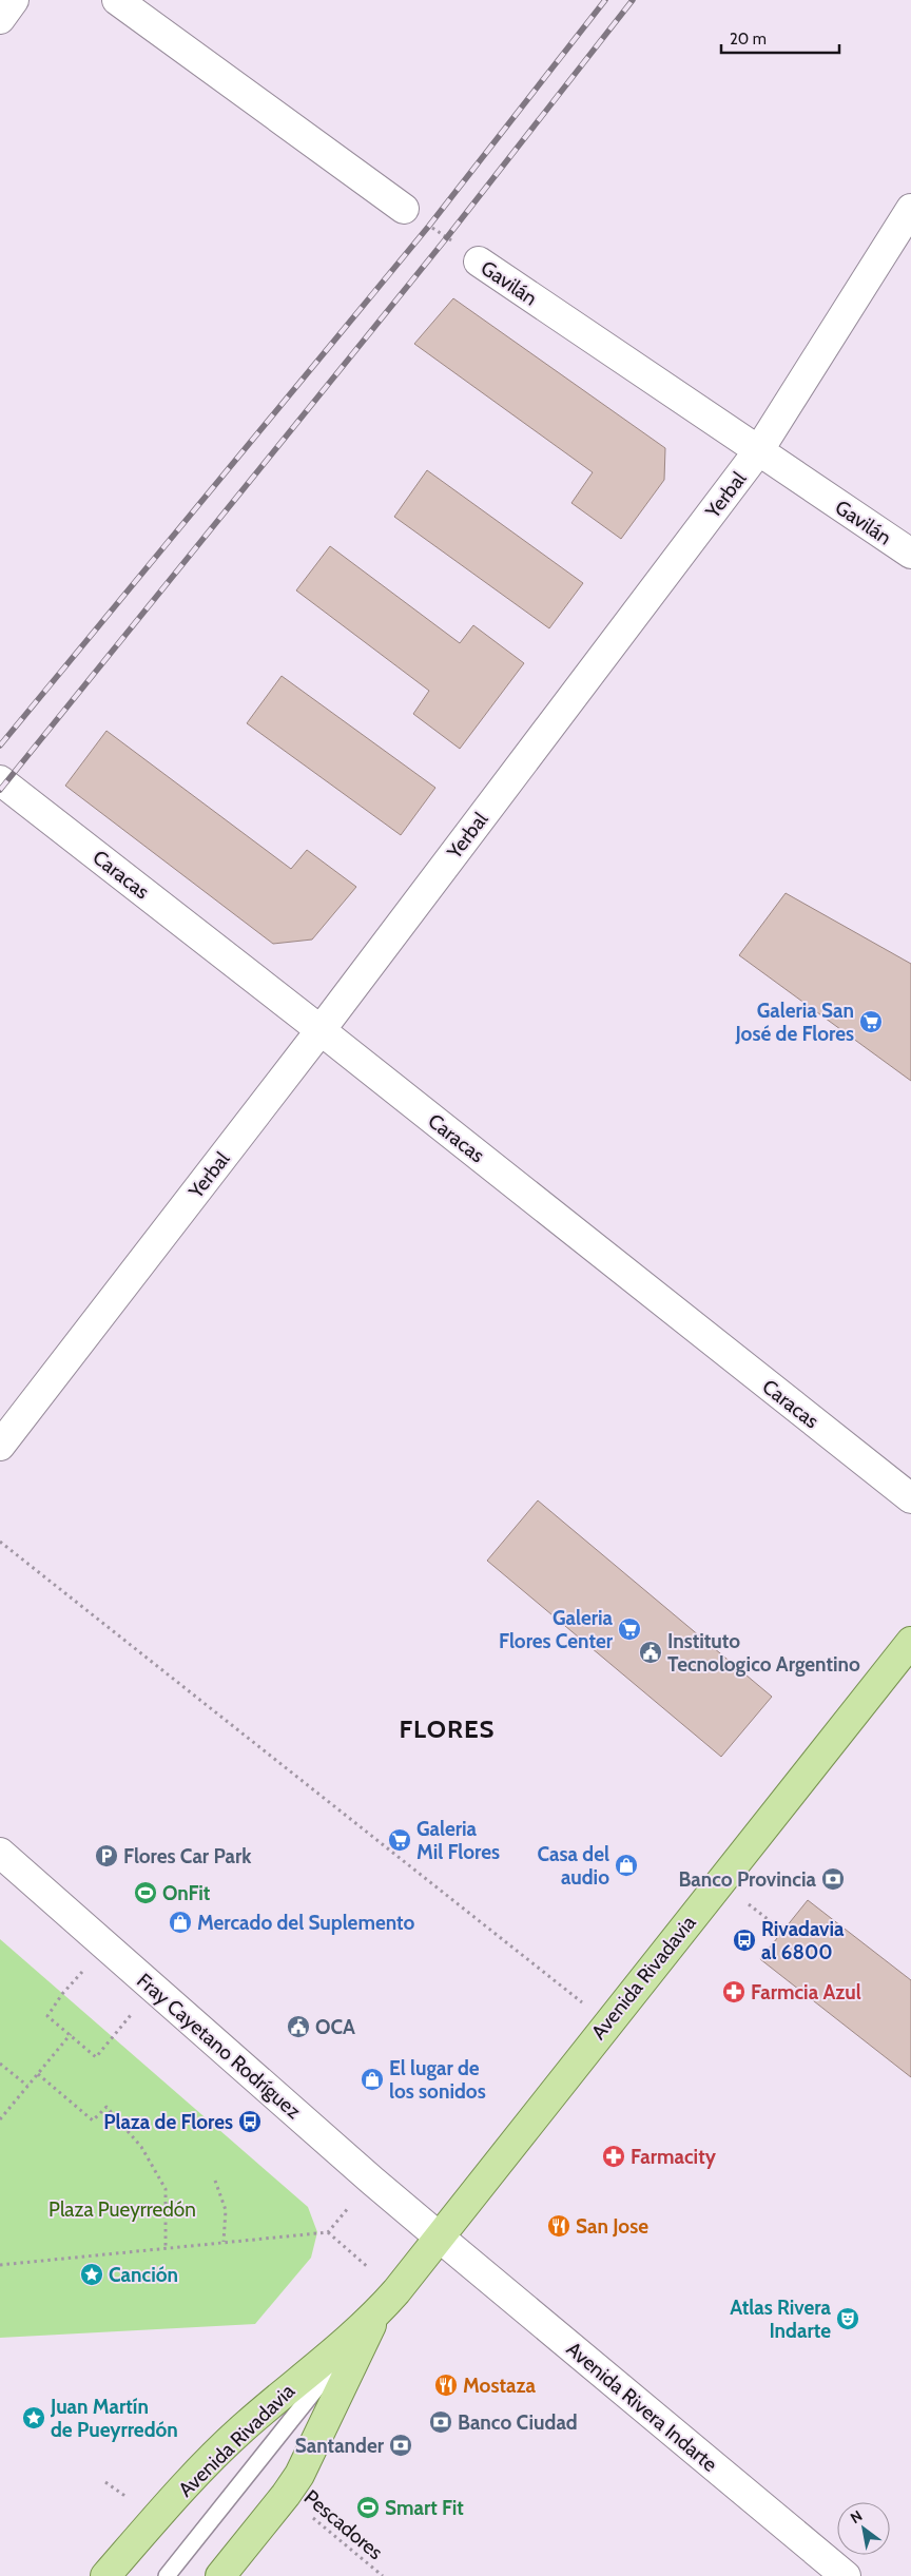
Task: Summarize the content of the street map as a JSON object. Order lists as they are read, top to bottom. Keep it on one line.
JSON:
{"streets":{"main road":["Avenida Rivadavia"],"street":["Gavilán","Yerbal","Caracas","Fray Cayetano Rodríguez","Avenida Rivera Indarte"],"path":["Pescadores"]},"crossings":[["Gavilán","Yerbal"],["Yerbal","Caracas"],["Avenida Rivadavia","Fray Cayetano Rodríguez"],["Avenida Rivadavia","Avenida Rivera Indarte"],["Avenida Rivadavia","Pescadores"],["Fray Cayetano Rodríguez","Avenida Rivera Indarte"]],"districts":["FLORES"],"parks":["Plaza Pueyrredón"],"places":{"supermarket":["Galeria San José de Flores","Galeria Flores Center","Galeria Mil Flores"],"public building":["Instituto Tecnologico Argentino","OCA"],"parking":["Flores Car Park"],"shop":["Casa del audio","Mercado del Suplemento","El lugar de los sonidos"],"bank":["Banco Provincia","Banco Ciudad","Santander"],"sports":["OnFit","Smart Fit"],"bus stop":["Rivadavia al 6800","Plaza de Flores"],"pharmacy":["Farmcia Azul","Farmacity"],"restaurant":["San Jose","Mostaza"],"place":["Canción","Juan Martín de Pueyrredón"],"theatre":["Atlas Rivera Indarte"]},"scale_bar":"20 m","north":"top left"}
